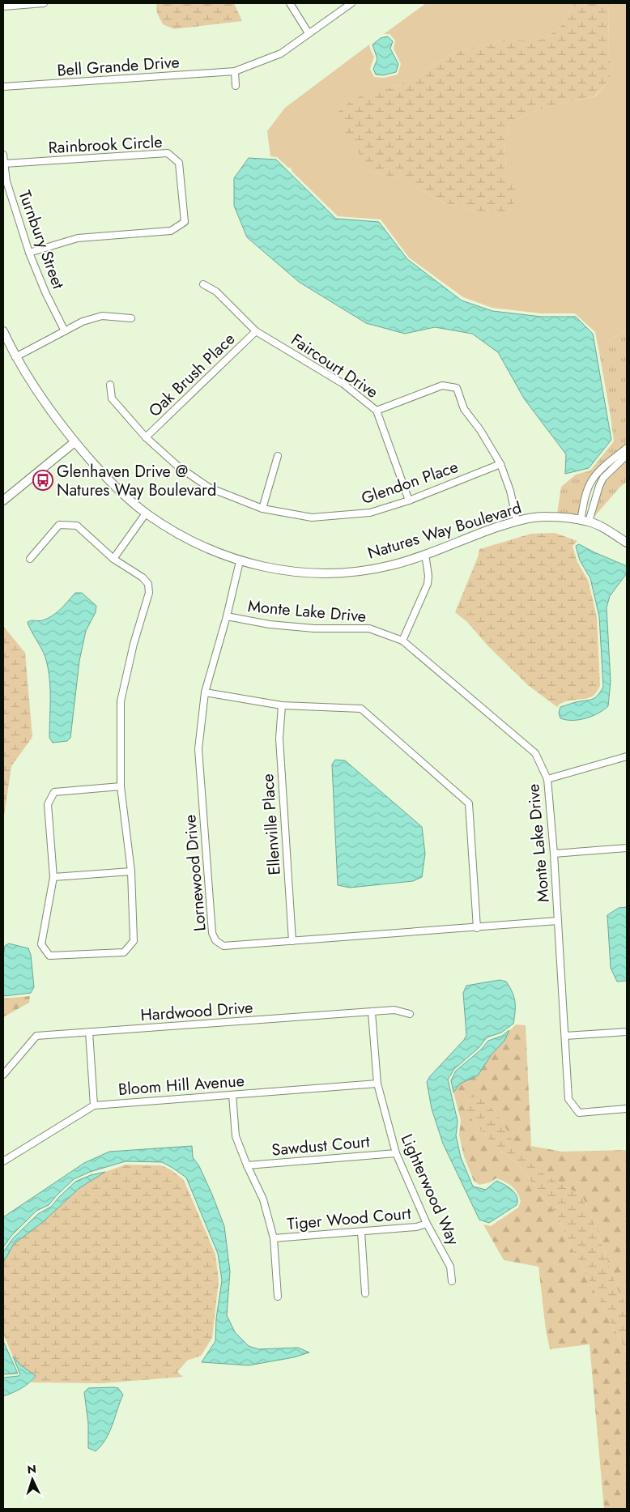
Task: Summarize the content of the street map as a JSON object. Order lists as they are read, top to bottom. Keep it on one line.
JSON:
{"streets":{"street":["Bell Grande Drive","Rainbrook Circle","Turnbury Street","Faircourt Drive","Oak Brush Place","Glendon Place","Natures Way Boulevard","Monte Lake Drive","Ellenville Place","Lornewood Drive","Hardwood Drive","Bloom Hill Avenue","Sawdust Court","Lighterwood Way","Tiger Wood Court"]},"crossings":[["Rainbrook Circle","Turnbury Street"],["Faircourt Drive","Oak Brush Place"],["Faircourt Drive","Glendon Place"],["Oak Brush Place","Glendon Place"],["Natures Way Boulevard","Lornewood Drive"],["Monte Lake Drive","Lornewood Drive"],["Ellenville Place","Lornewood Drive"],["Hardwood Drive","Lighterwood Way"],["Bloom Hill Avenue","Lighterwood Way"],["Sawdust Court","Lighterwood Way"],["Lighterwood Way","Tiger Wood Court"]],"places":{"bus stop":["Glenhaven Drive @ Natures Way Boulevard"]},"north":"top"}
